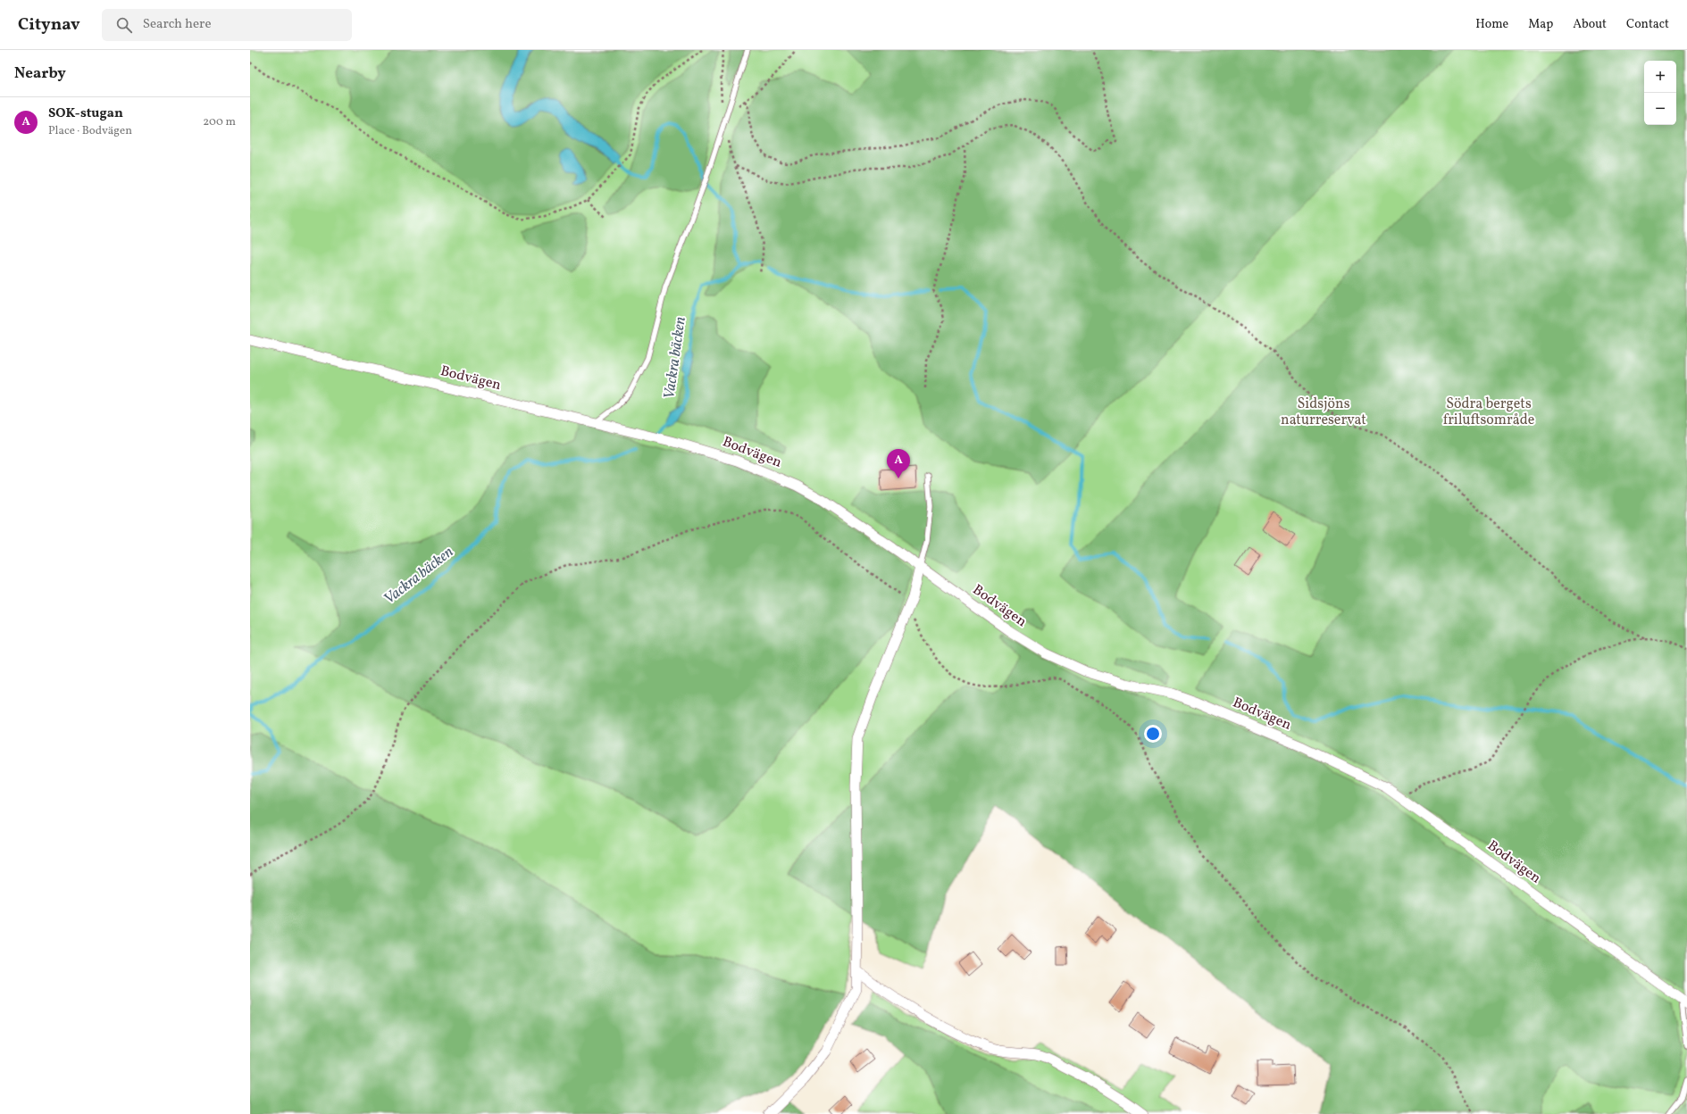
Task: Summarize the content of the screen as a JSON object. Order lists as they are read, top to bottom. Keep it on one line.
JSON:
{"streets":{"street":["Bodvägen"]},"water":["Vackra bäcken"],"parks":["Sidsjöns naturreservat","Södra bergets friluftsområde"],"page":{"header":"Citynav","search":"Search here","nav":["Home","Map","About","Contact"],"heading":"Nearby","map_buttons":["+","−"],"list":[{"mark":"A","name":"SOK-stugan","note":"Place · Bodvägen","value":"200 m"}],"pins":"A"}}
